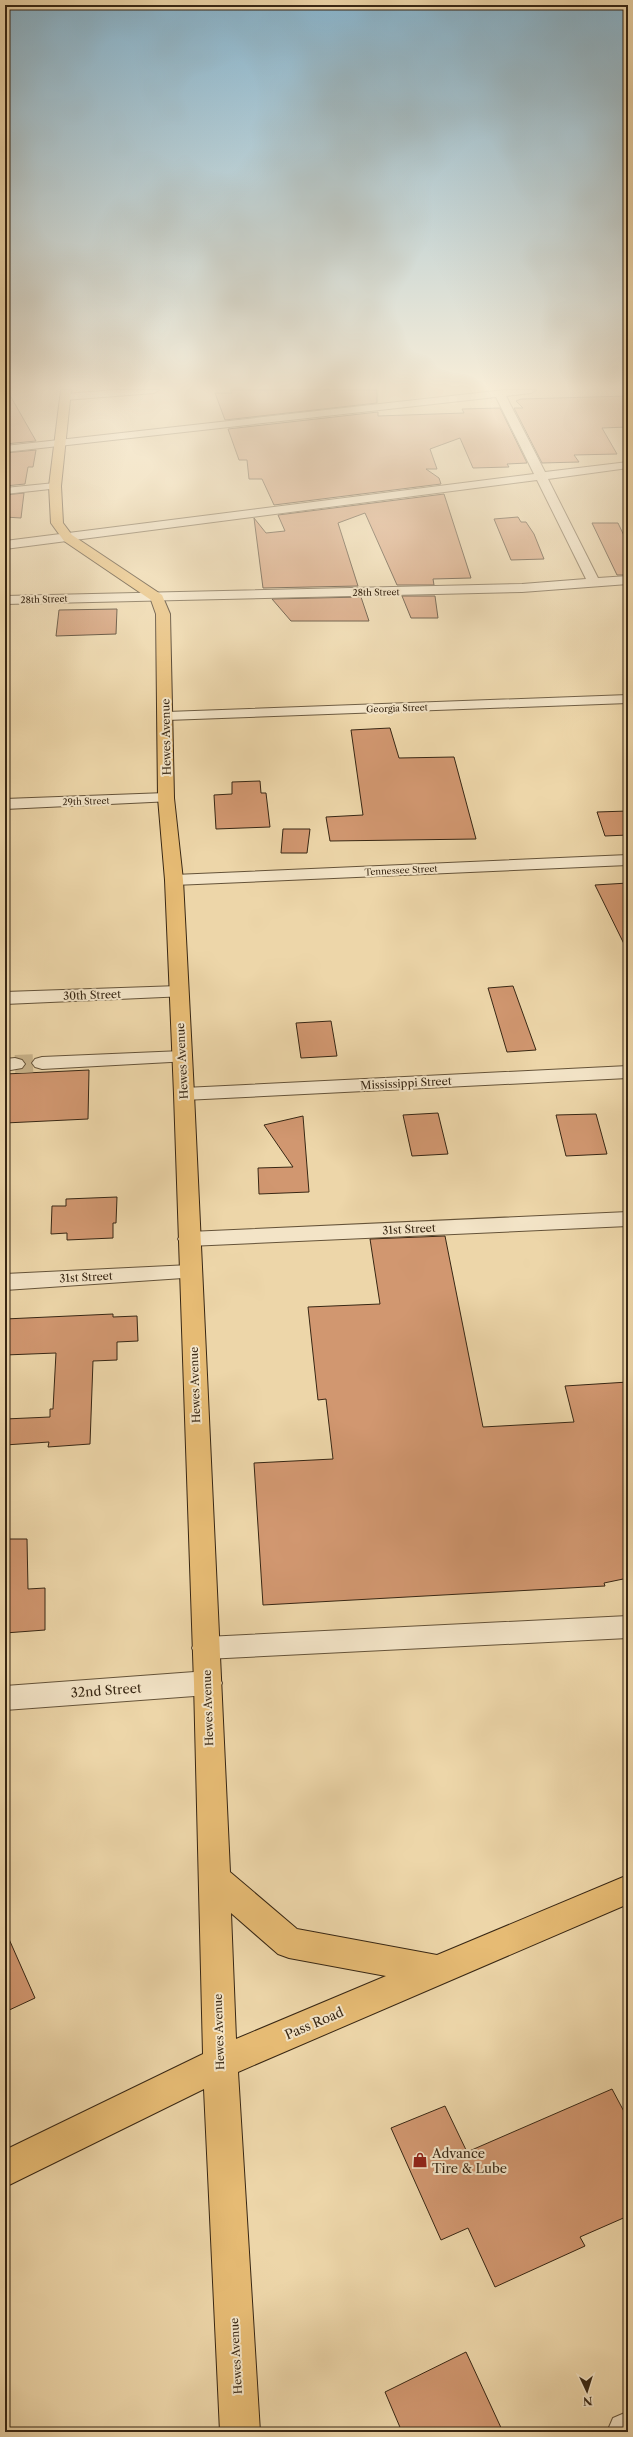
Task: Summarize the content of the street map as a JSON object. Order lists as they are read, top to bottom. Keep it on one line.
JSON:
{"streets":{"main road":["Hewes Avenue","Pass Road"],"street":["28th Street","Georgia Street","29th Street","Tennessee Street","30th Street","Mississippi Street","31st Street","32nd Street"]},"crossings":[["28th Street","Hewes Avenue"],["Georgia Street","Hewes Avenue"],["Hewes Avenue","29th Street"],["Hewes Avenue","Tennessee Street"],["Hewes Avenue","30th Street"],["Hewes Avenue","Mississippi Street"],["Hewes Avenue","31st Street"],["Hewes Avenue","32nd Street"],["Hewes Avenue","Pass Road"]],"places":{"shop":["Advance Tire & Lube"]},"north":"bottom"}
